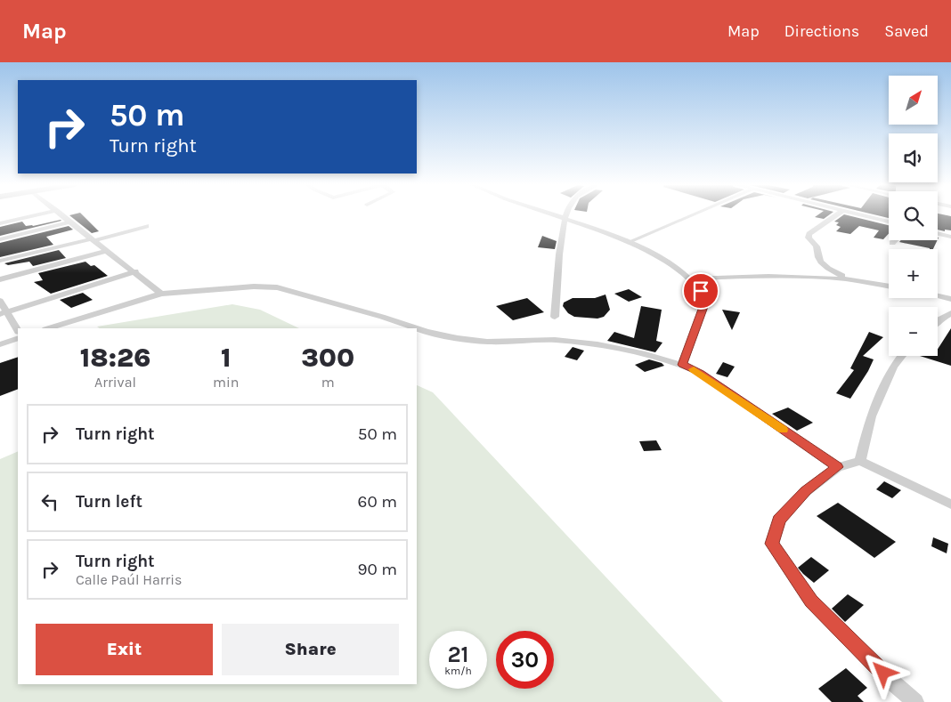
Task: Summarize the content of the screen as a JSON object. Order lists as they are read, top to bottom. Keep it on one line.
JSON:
{"north":"top right","page":{"header":"Map","nav":["Map","Directions","Saved"],"map_buttons":["+","−"],"turn":["50 m","Turn right"],"eta":["18:26","Arrival","1","min","300","m"],"list":[{"name":"Turn right","value":"50 m"},{"name":"Turn left","value":"60 m"},{"name":"Turn right","note":"Calle Paúl Harris","value":"90 m"}],"buttons":["Exit","Share"],"speed":"21 km/h","limit":"30"}}
